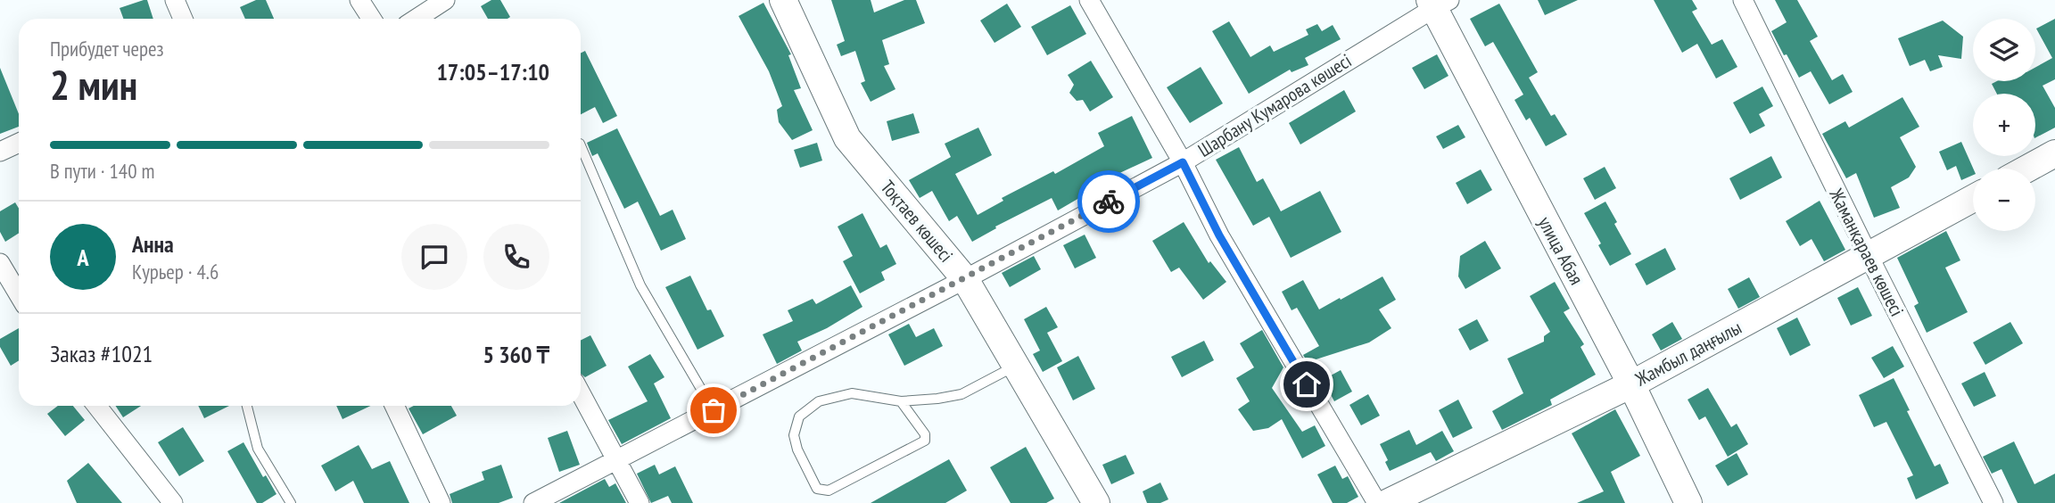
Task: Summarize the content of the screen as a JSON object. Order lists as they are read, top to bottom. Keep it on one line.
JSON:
{"streets":{"street":["Шарбану Кумарова көшесі","Тоқтаев көшесі","улица Абая","Жаманқараев көшесі","Жамбыл даңғылы"]},"crossings":[["Шарбану Кумарова көшесі","Тоқтаев көшесі"],["Шарбану Кумарова көшесі","улица Абая"],["улица Абая","Жамбыл даңғылы"],["Жаманқараев көшесі","Жамбыл даңғылы"]],"page":{"map_buttons":["+","−"],"heading":["2 мин","Прибудет через","17:05–17:10"],"panel":["Анна","Курьер · 4.6","Заказ #1021","5 360 ₸"],"bar":"В пути · 140 m","round":"А"}}
